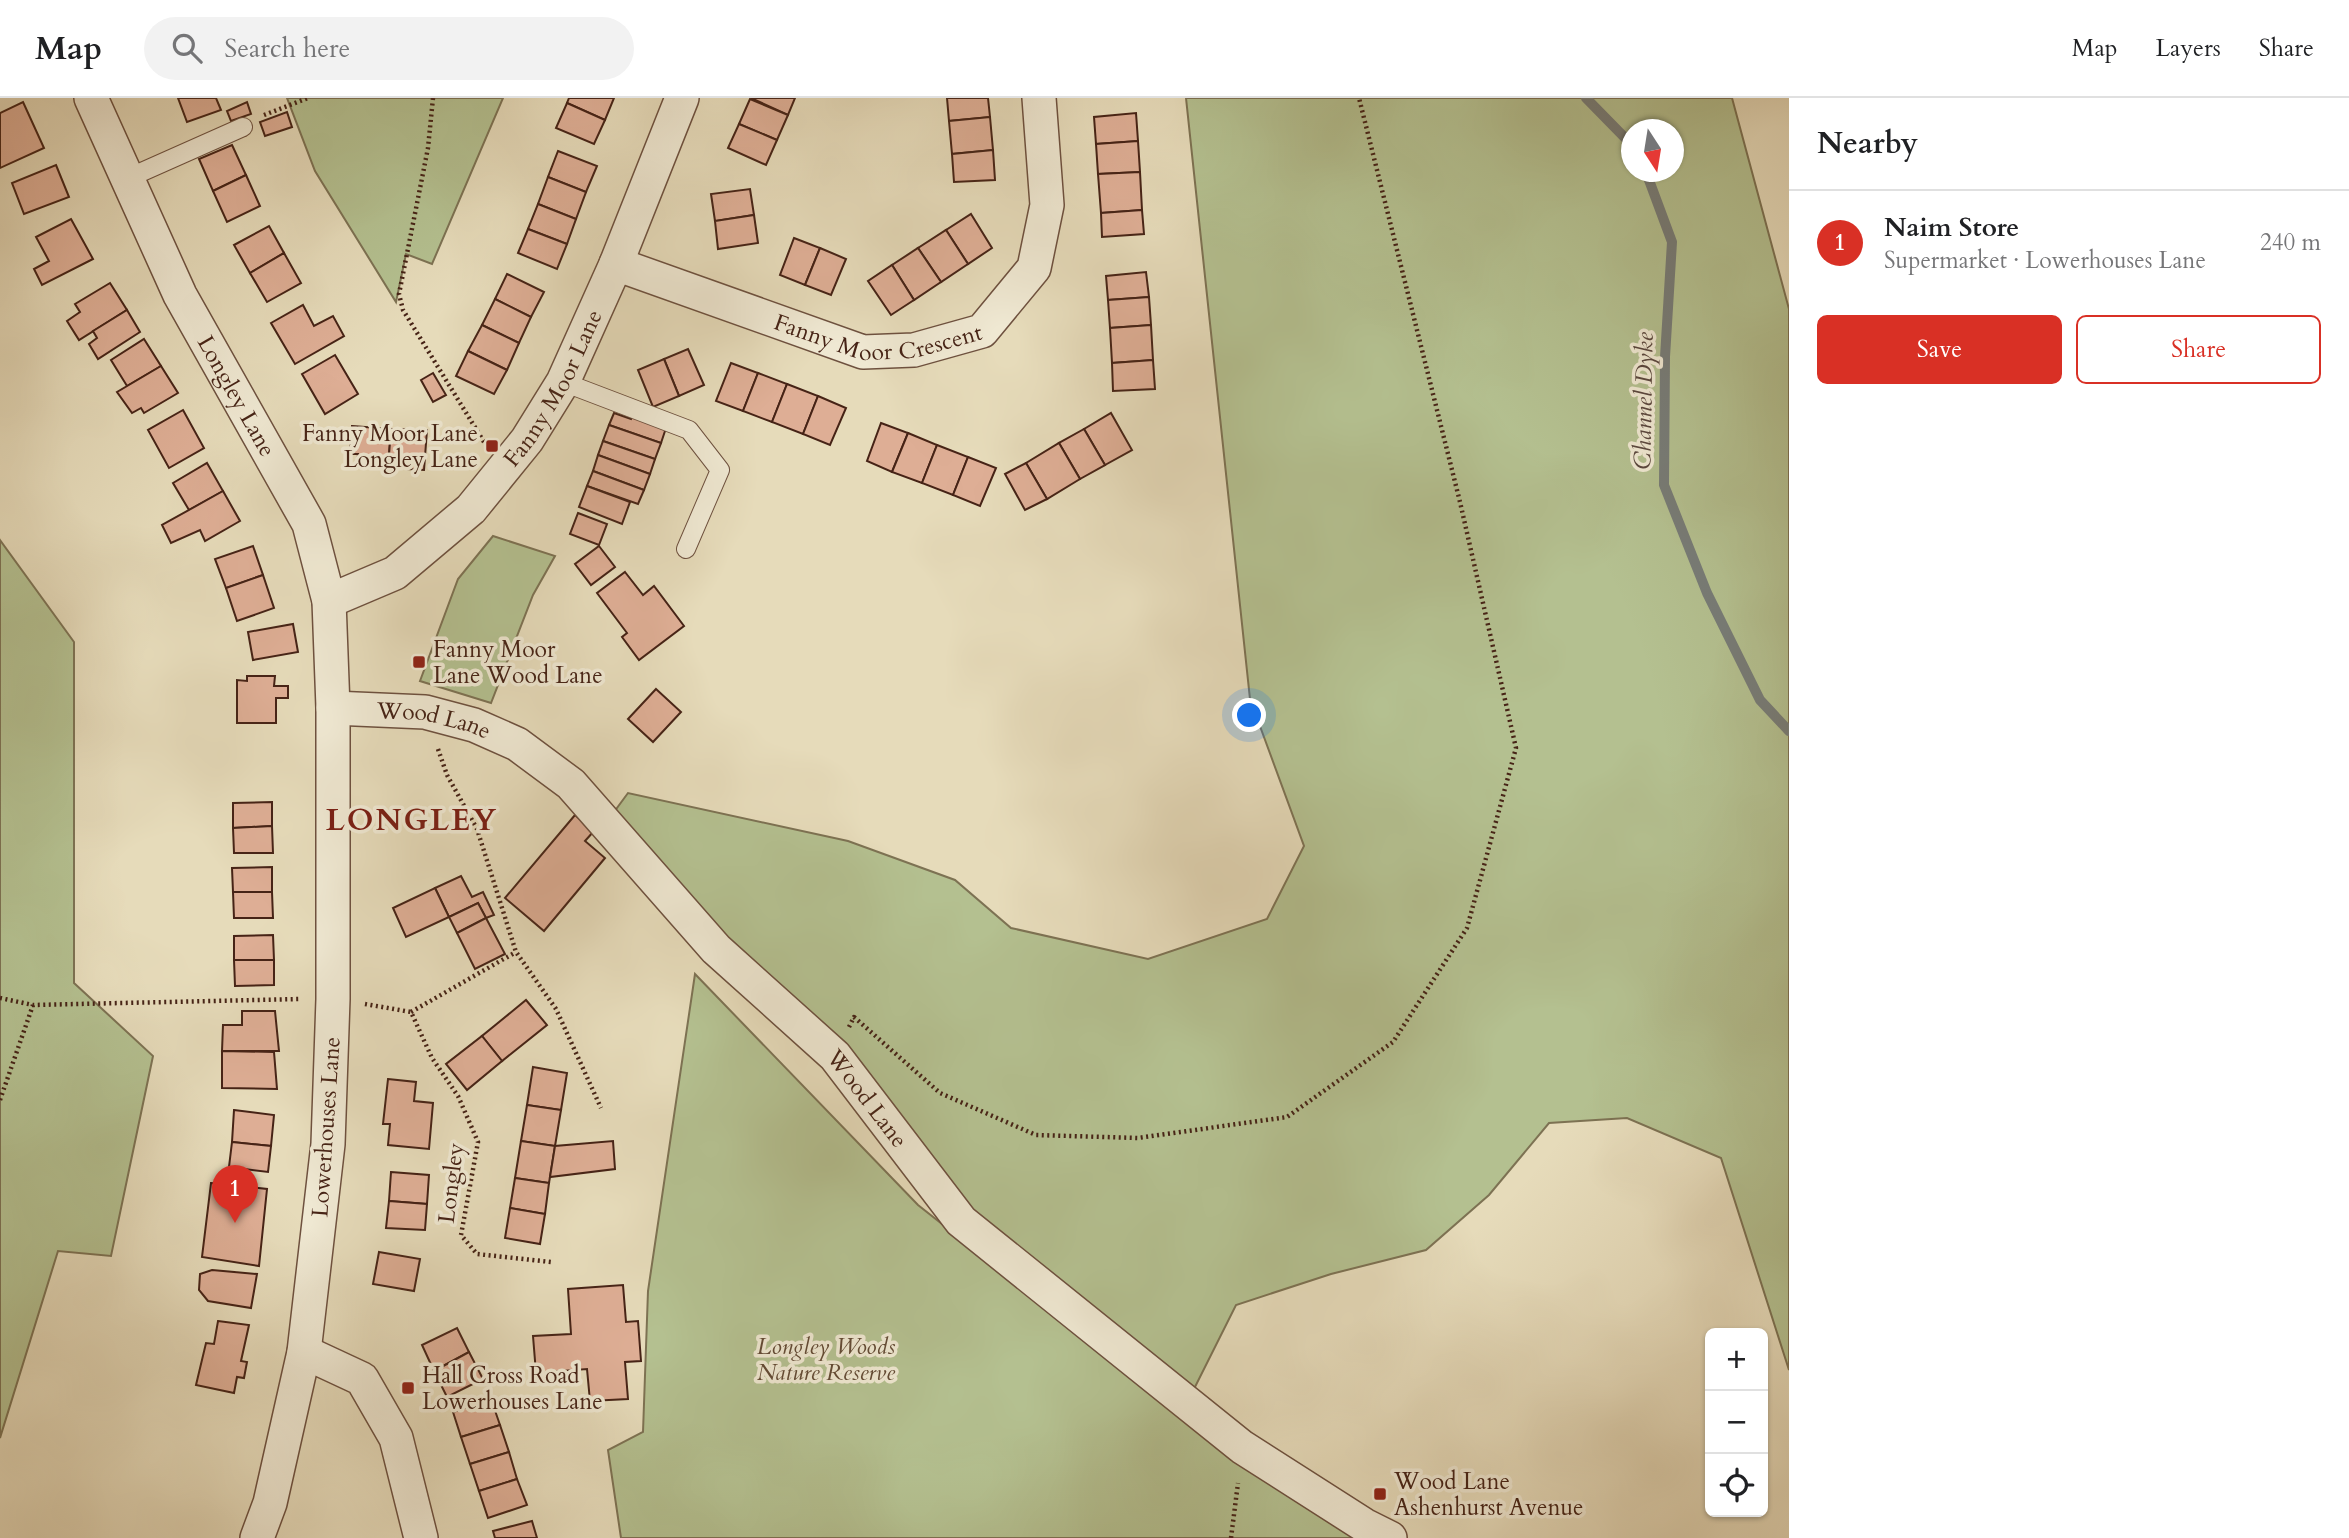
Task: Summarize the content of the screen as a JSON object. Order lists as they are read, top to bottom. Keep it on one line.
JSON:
{"streets":{"street":["Fanny Moor Crescent","Fanny Moor Lane","Longley Lane","Wood Lane","Lowerhouses Lane"],"path":["Longley"]},"crossings":[["Fanny Moor Crescent","Fanny Moor Lane"],["Fanny Moor Lane","Longley Lane"],["Longley Lane","Wood Lane"],["Longley Lane","Lowerhouses Lane"],["Wood Lane","Lowerhouses Lane"]],"districts":["LONGLEY"],"water":["Channel Dyke"],"parks":["Longley Woods Nature Reserve"],"places":{"transit":["Fanny Moor Lane Longley Lane","Fanny Moor Lane Wood Lane","Hall Cross Road Lowerhouses Lane","Wood Lane Ashenhurst Avenue"]},"north":"bottom","page":{"header":"Map","search":"Search here","nav":["Map","Layers","Share"],"heading":"Nearby","list":[{"mark":"1","name":"Naim Store","note":"Supermarket · Lowerhouses Lane","value":"240 m"}],"buttons":["Save","Share"],"pins":"1","map_buttons":["+","−"]}}
